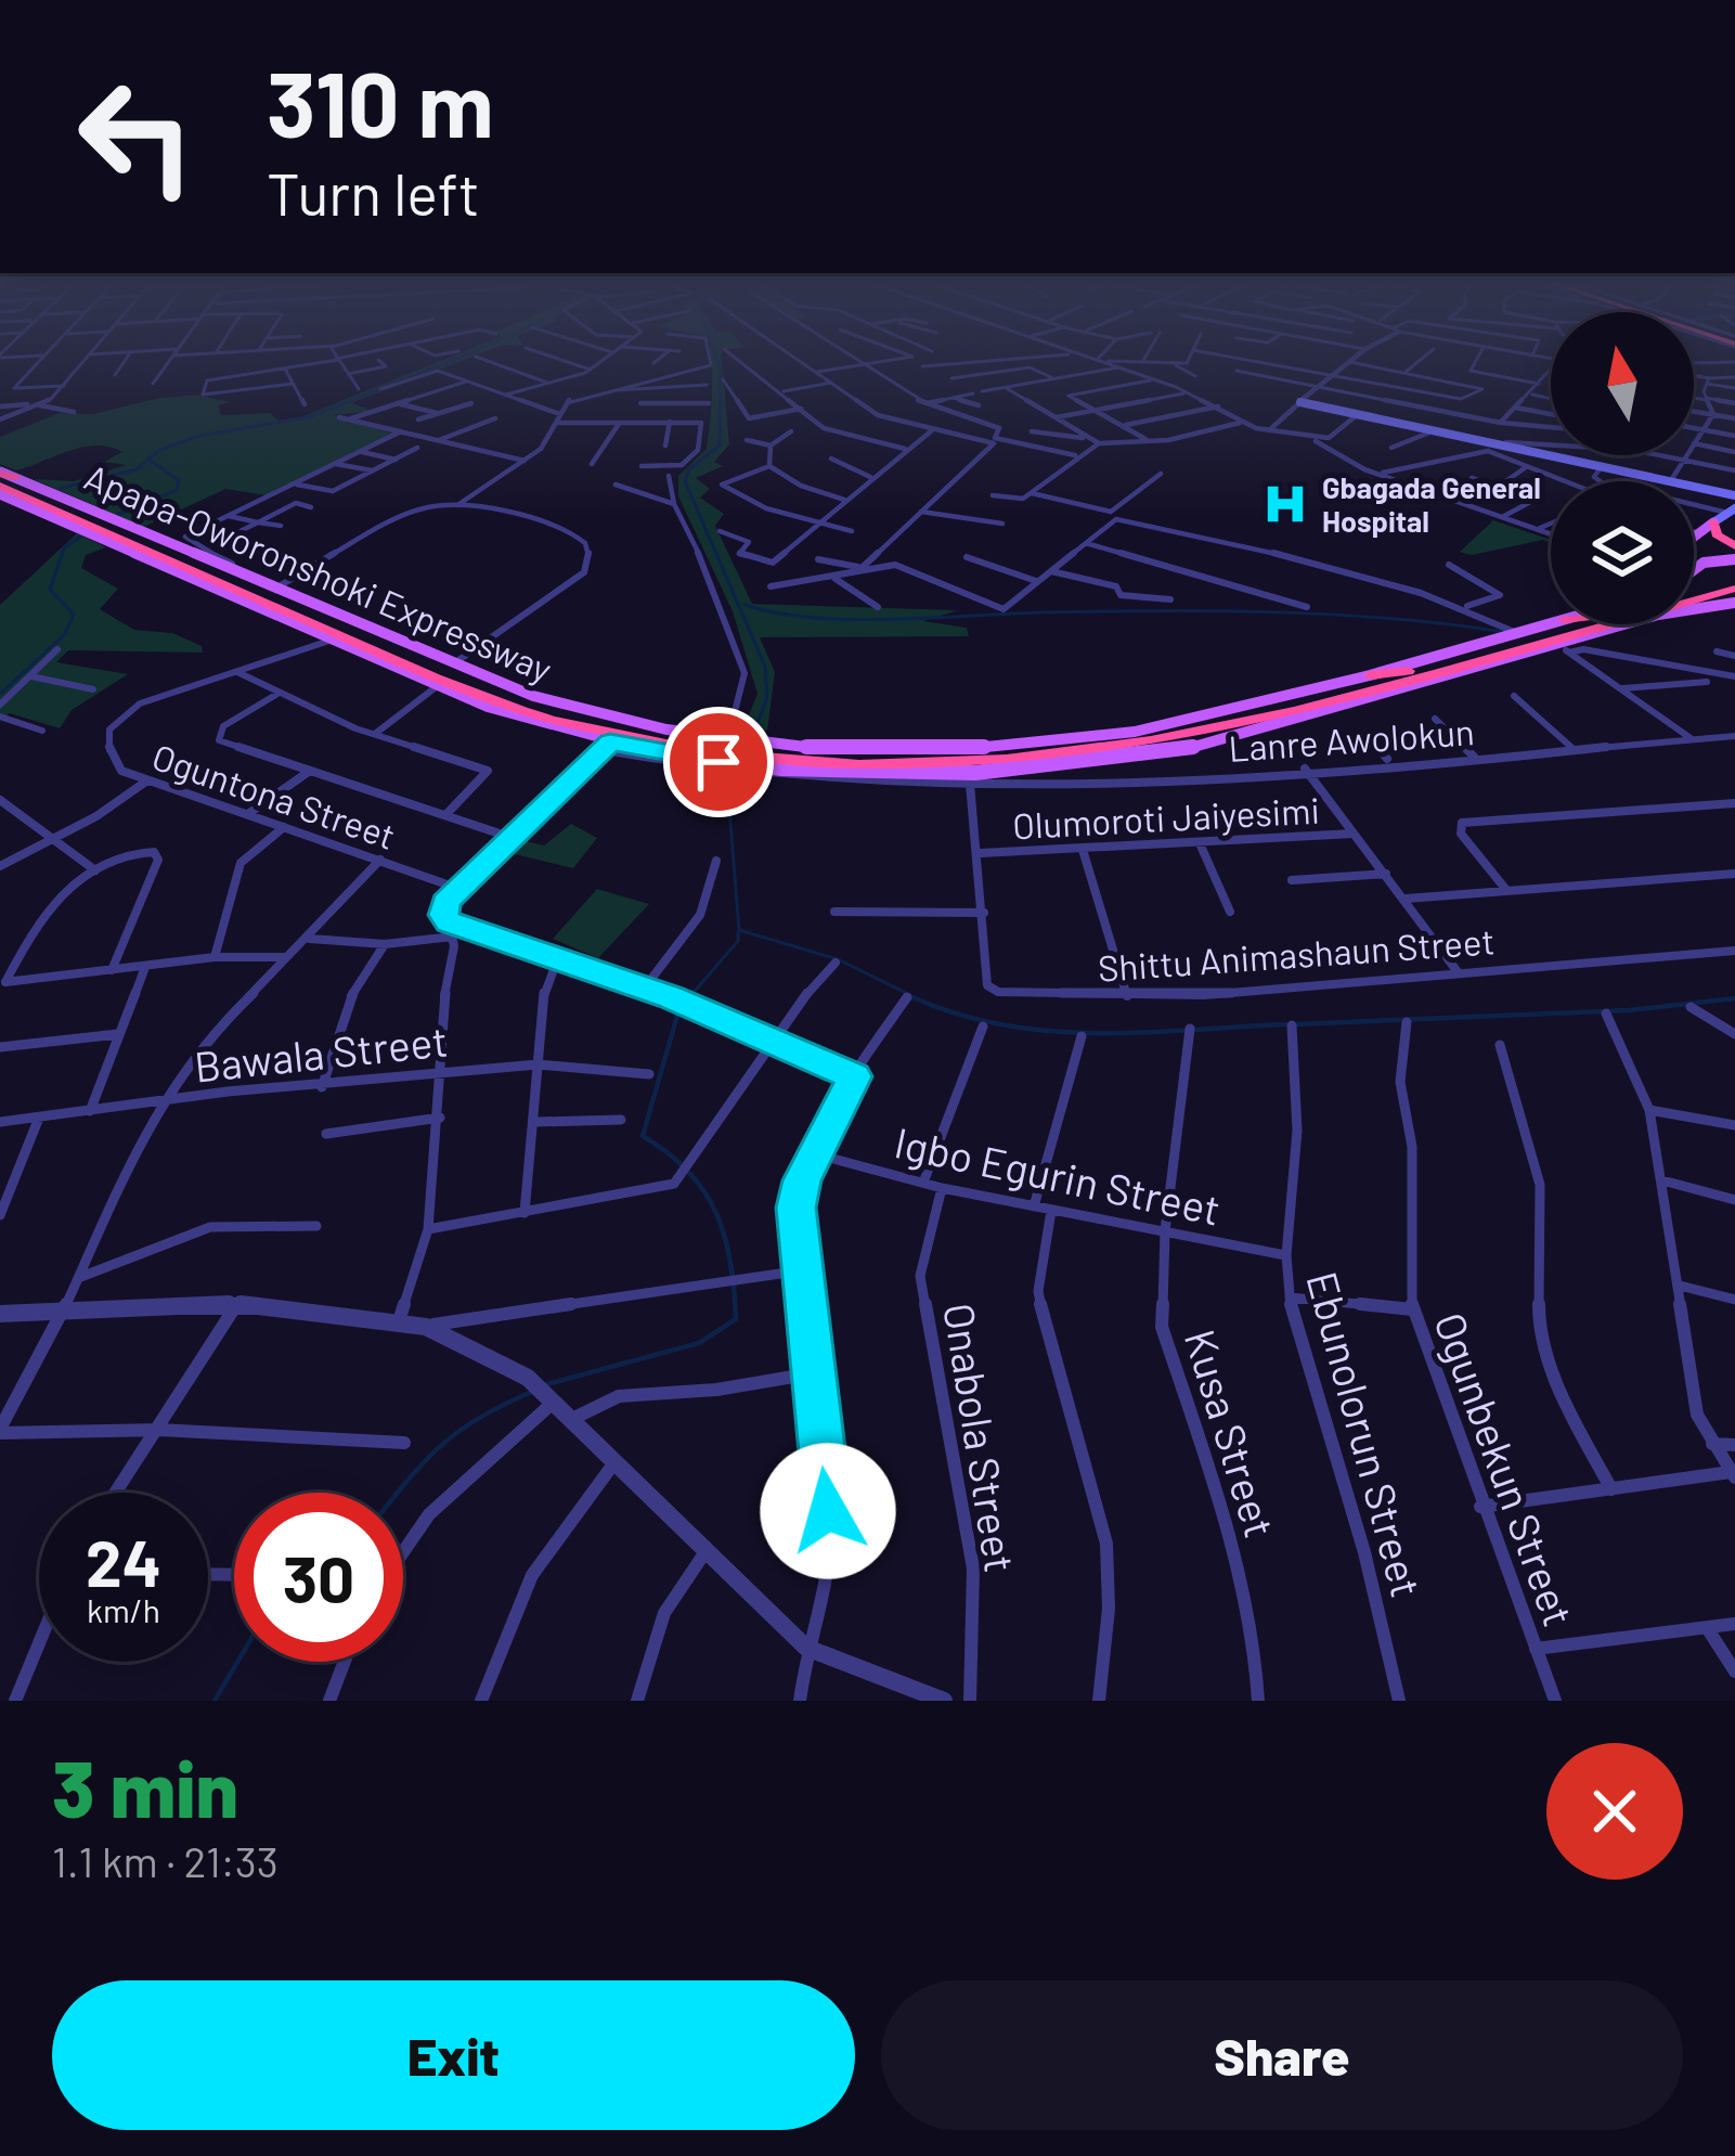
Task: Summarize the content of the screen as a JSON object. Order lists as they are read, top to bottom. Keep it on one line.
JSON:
{"streets":{"main road":["Apapa-Oworonshoki Expressway"],"street":["Lanre Awolokun","Oguntona Street","Olumoroti Jaiyesimi","Shittu Animashaun Street","Bawala Street","Igbo Egurin Street","Kusa Street","Ebunolorun Street","Onabola Street","Ogunbekun Street"]},"crossings":[["Lanre Awolokun","Shittu Animashaun Street"],["Olumoroti Jaiyesimi","Shittu Animashaun Street"],["Igbo Egurin Street","Kusa Street"],["Igbo Egurin Street","Ebunolorun Street"],["Igbo Egurin Street","Onabola Street"]],"places":{"hospital":["Gbagada General Hospital"]},"north":"top","page":{"turn":["310 m","Turn left"],"speed":"24 km/h","limit":"30","heading":["3 min","1.1 km · 21:33"],"buttons":["Exit","Share"]}}
